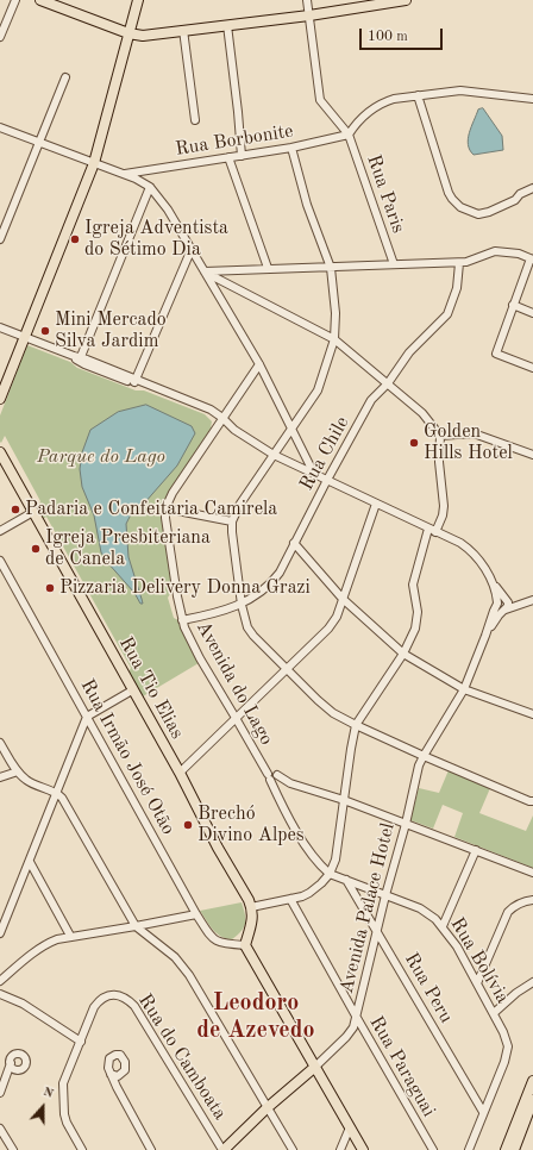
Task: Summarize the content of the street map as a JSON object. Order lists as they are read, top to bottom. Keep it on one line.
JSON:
{"streets":{"main road":["Rua Tio Elias","Avenida Palace Hotel"],"street":["Rua Borbonite","Rua Paris","Rua Chile","Avenida do Lago","Rua Irmão José Otão","Rua Bolívia","Rua Peru","Rua do Camboata","Rua Paraguai"]},"crossings":[["Rua Borbonite","Rua Paris"],["Rua Chile","Avenida do Lago"],["Avenida do Lago","Rua Bolívia"],["Avenida Palace Hotel","Rua Bolívia"],["Avenida Palace Hotel","Rua Peru"],["Avenida Palace Hotel","Rua do Camboata"],["Avenida Palace Hotel","Rua Paraguai"],["Rua Bolívia","Rua Peru"]],"districts":["Leodoro de Azevedo"],"parks":["Parque do Lago"],"places":["Igreja Adventista do Sétimo Dia","Mini Mercado Silva Jardim","Golden Hills Hotel","Padaria e Confeitaria Camirela","Igreja Presbiteriana de Canela","Pizzaria Delivery Donna Grazi","Brechó Divino Alpes"],"scale_bar":"100 m","north":"top"}
